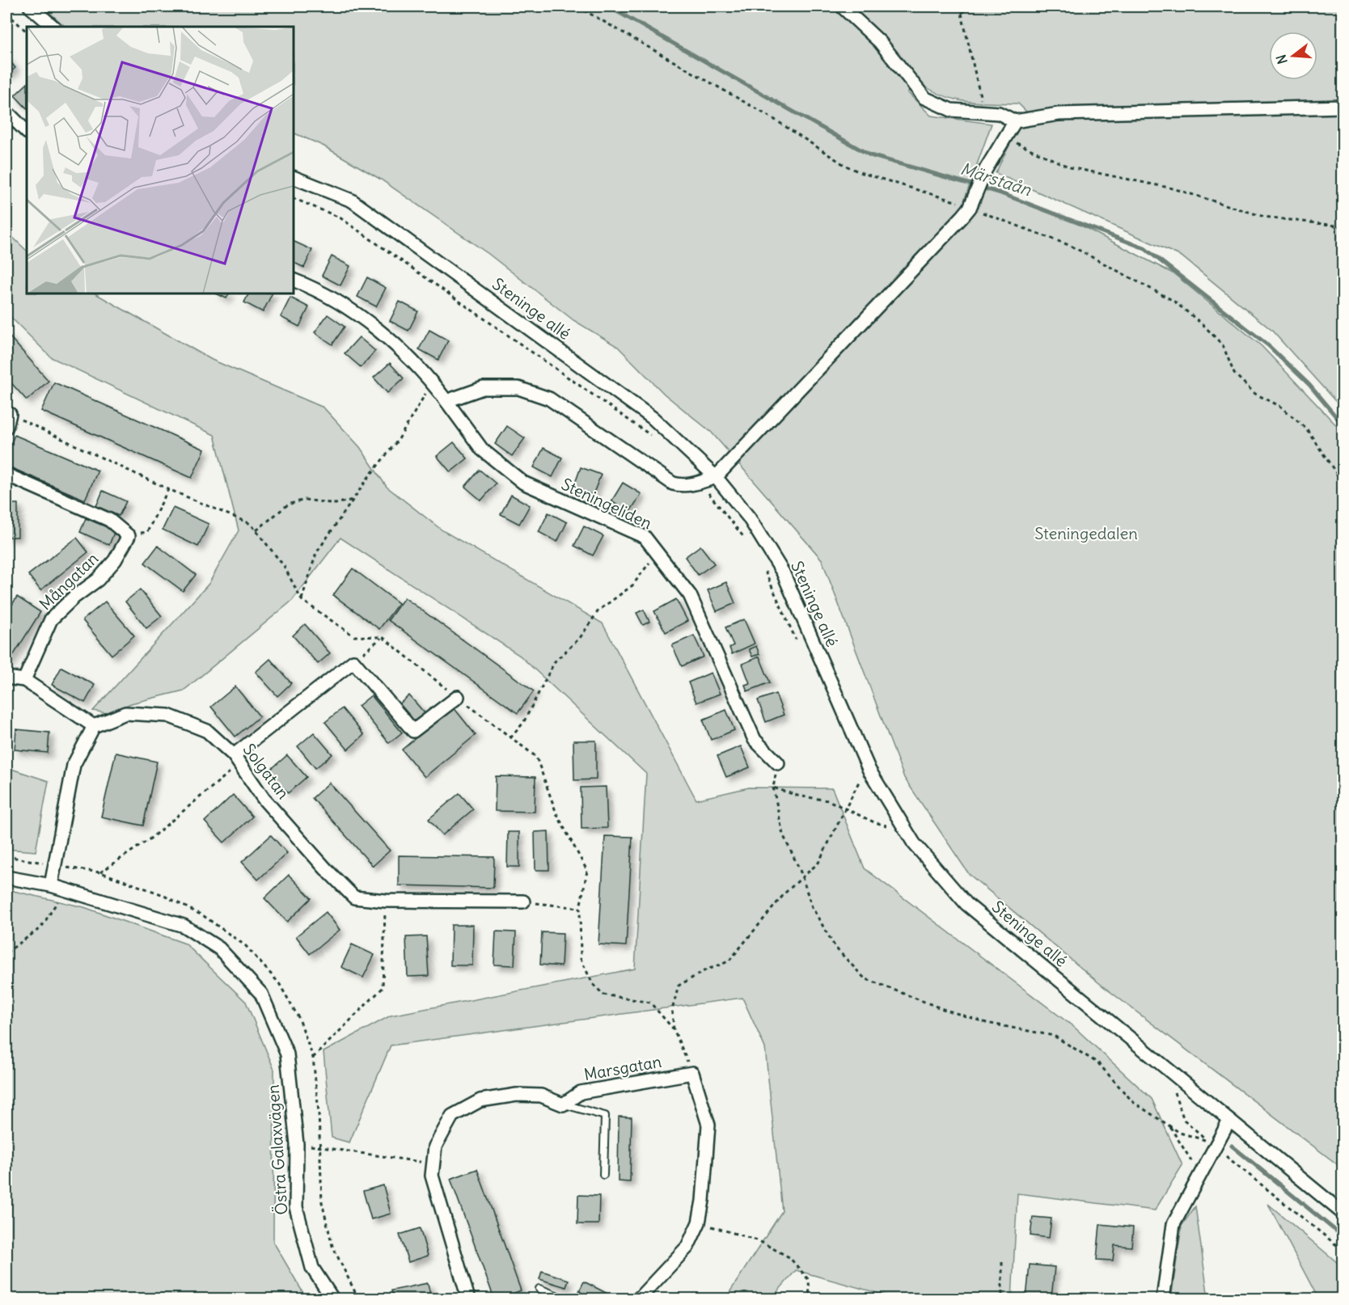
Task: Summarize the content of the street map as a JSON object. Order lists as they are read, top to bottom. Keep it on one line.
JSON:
{"streets":{"street":["Steninge allé","Steningeliden","Mångatan","Solgatan","Marsgatan","Östra Galaxvägen"]},"water":["Märstaån"],"parks":["Steningedalen"],"north":"left"}
